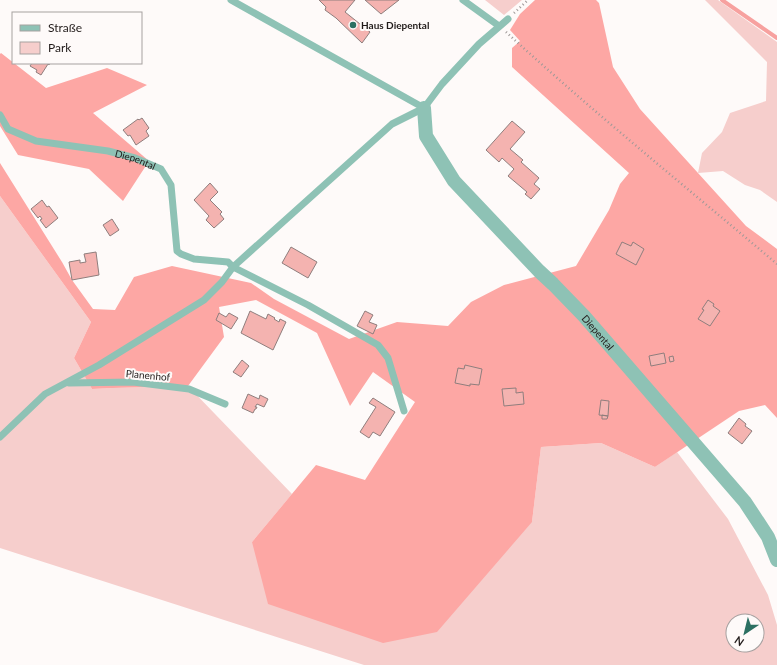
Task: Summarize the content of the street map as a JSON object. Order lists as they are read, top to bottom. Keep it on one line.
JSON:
{"streets":{"street":["Diepental"],"lane":["Planenhof"]},"places":["Haus Diepental"],"legend":["Straße","Park"],"north":"bottom left"}
